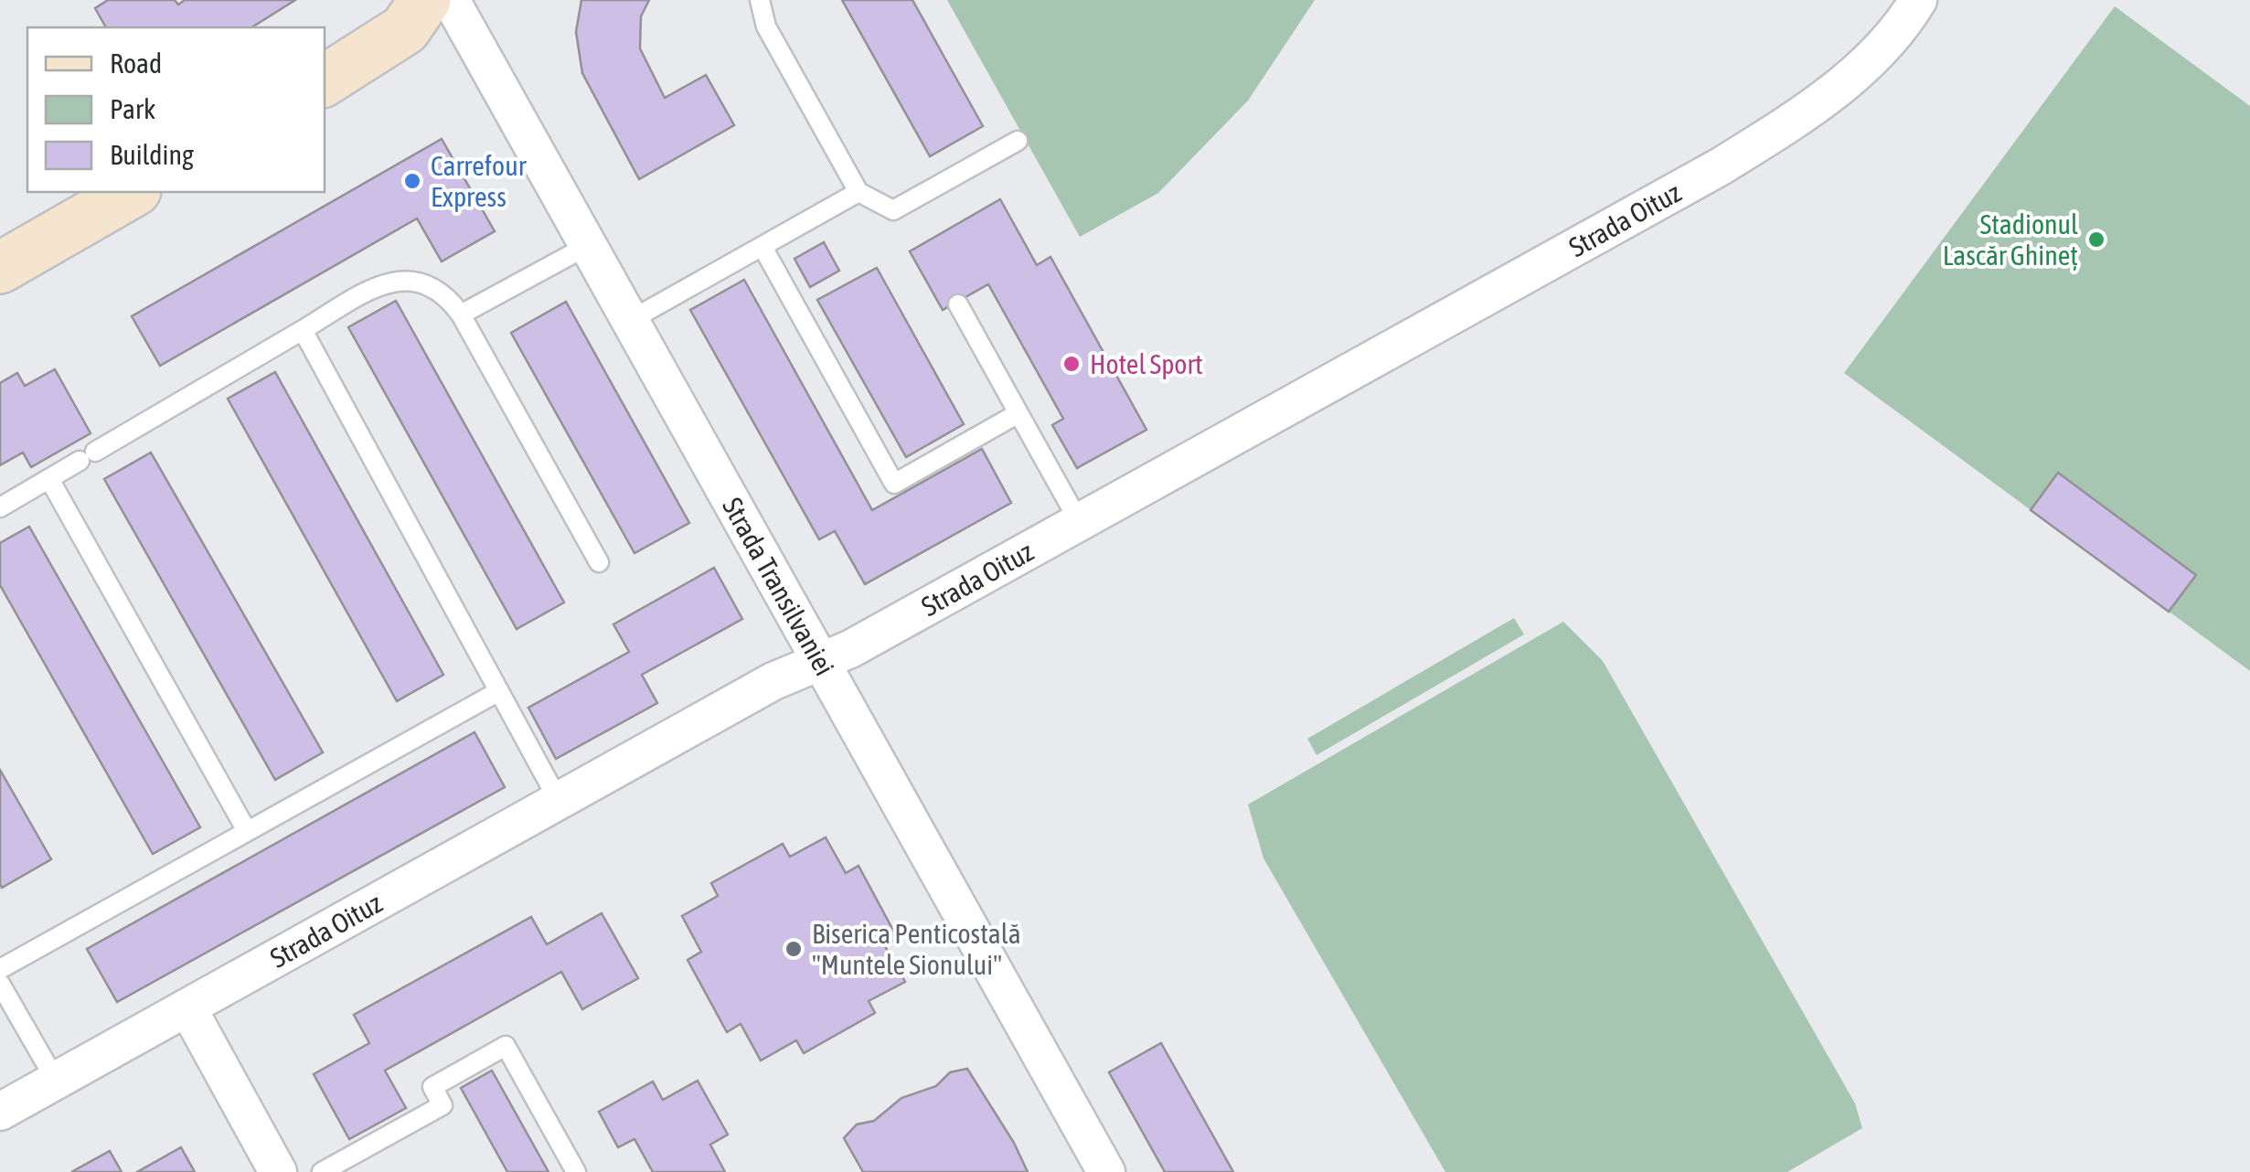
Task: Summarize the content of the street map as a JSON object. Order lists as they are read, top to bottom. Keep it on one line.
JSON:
{"streets":{"street":["Strada Oituz","Strada Transilvaniei"]},"crossings":[["Strada Oituz","Strada Transilvaniei"]],"places":["Carrefour Express","Stadionul Lascăr Ghineț","Hotel Sport","Biserica Penticostală \"Muntele Sionului\""],"legend":["Road","Park","Building"]}
